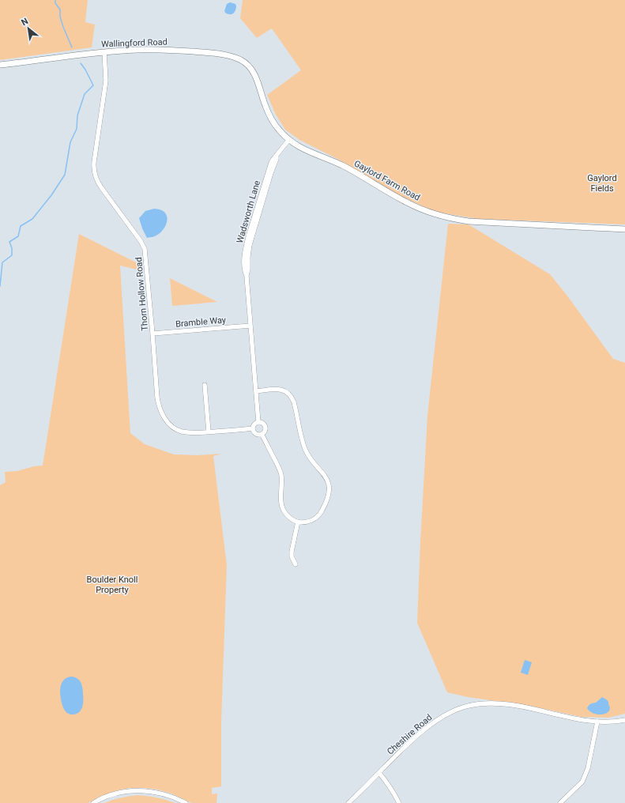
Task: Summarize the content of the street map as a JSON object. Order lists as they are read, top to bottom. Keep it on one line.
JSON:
{"streets":{"street":["Wallingford Road","Gaylord Farm Road","Wadsworth Lane","Thorn Hollow Road","Bramble Way","Cheshire Road"]},"crossings":[["Wallingford Road","Gaylord Farm Road"],["Wallingford Road","Thorn Hollow Road"],["Gaylord Farm Road","Wadsworth Lane"],["Wadsworth Lane","Thorn Hollow Road"],["Wadsworth Lane","Bramble Way"],["Thorn Hollow Road","Bramble Way"]],"parks":["Gaylord Fields","Boulder Knoll Property"],"north":"top left"}
